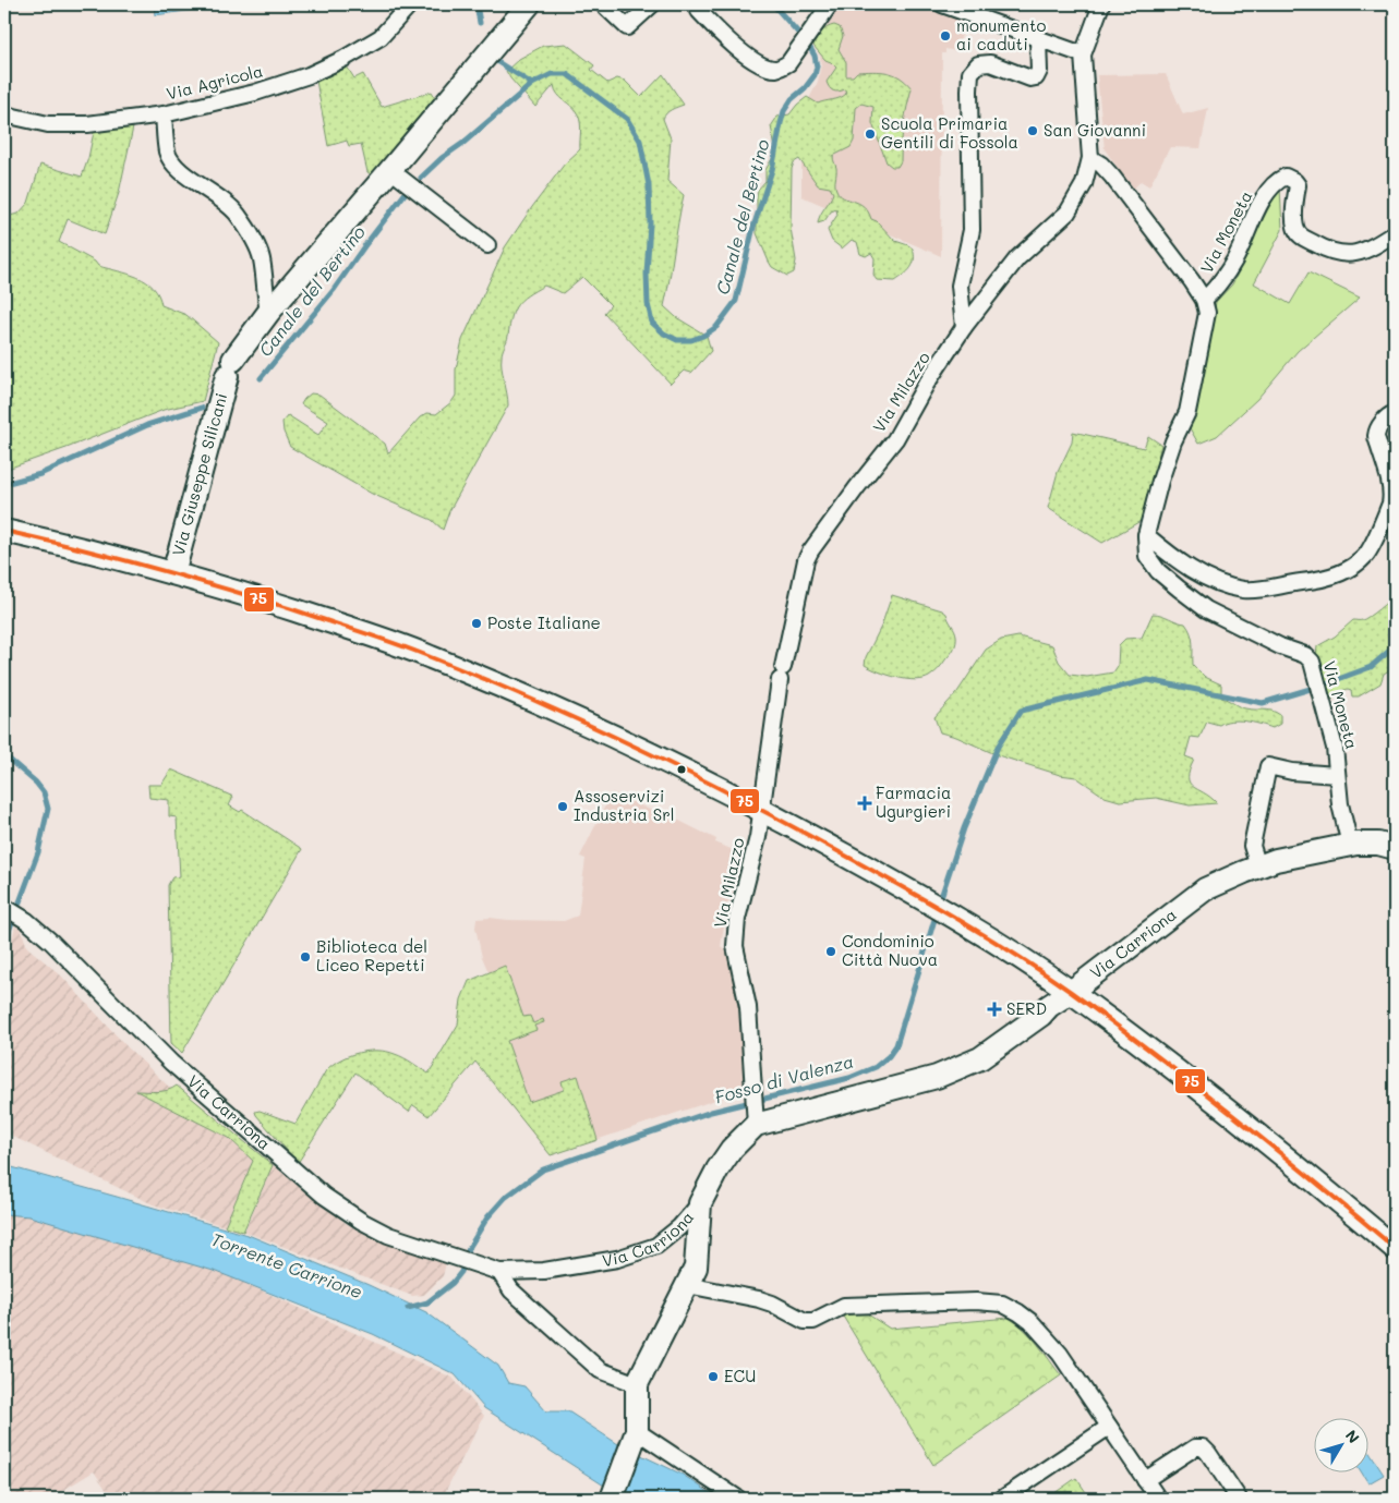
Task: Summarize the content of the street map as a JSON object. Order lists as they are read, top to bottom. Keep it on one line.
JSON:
{"streets":{"main road":["Via Giuseppe Silicani","Via Carriona"],"street":["Via Agricola","Via Moneta","Via Milazzo"]},"crossings":[["Via Moneta","Via Carriona"],["Via Milazzo","Via Carriona"]],"water":["Canale del Bertino","Fosso di Valenza","Torrente Carrione"],"places":{"other":["monumento ai caduti","San Giovanni","Scuola Primaria Gentili di Fossola","Poste Italiane","Assoservizi Industria Srl","Condominio Città Nuova","Biblioteca del Liceo Repetti","ECU"],"health":["Farmacia Ugurgieri","SERD"]},"lines":["transit line 75"],"north":"top right"}
